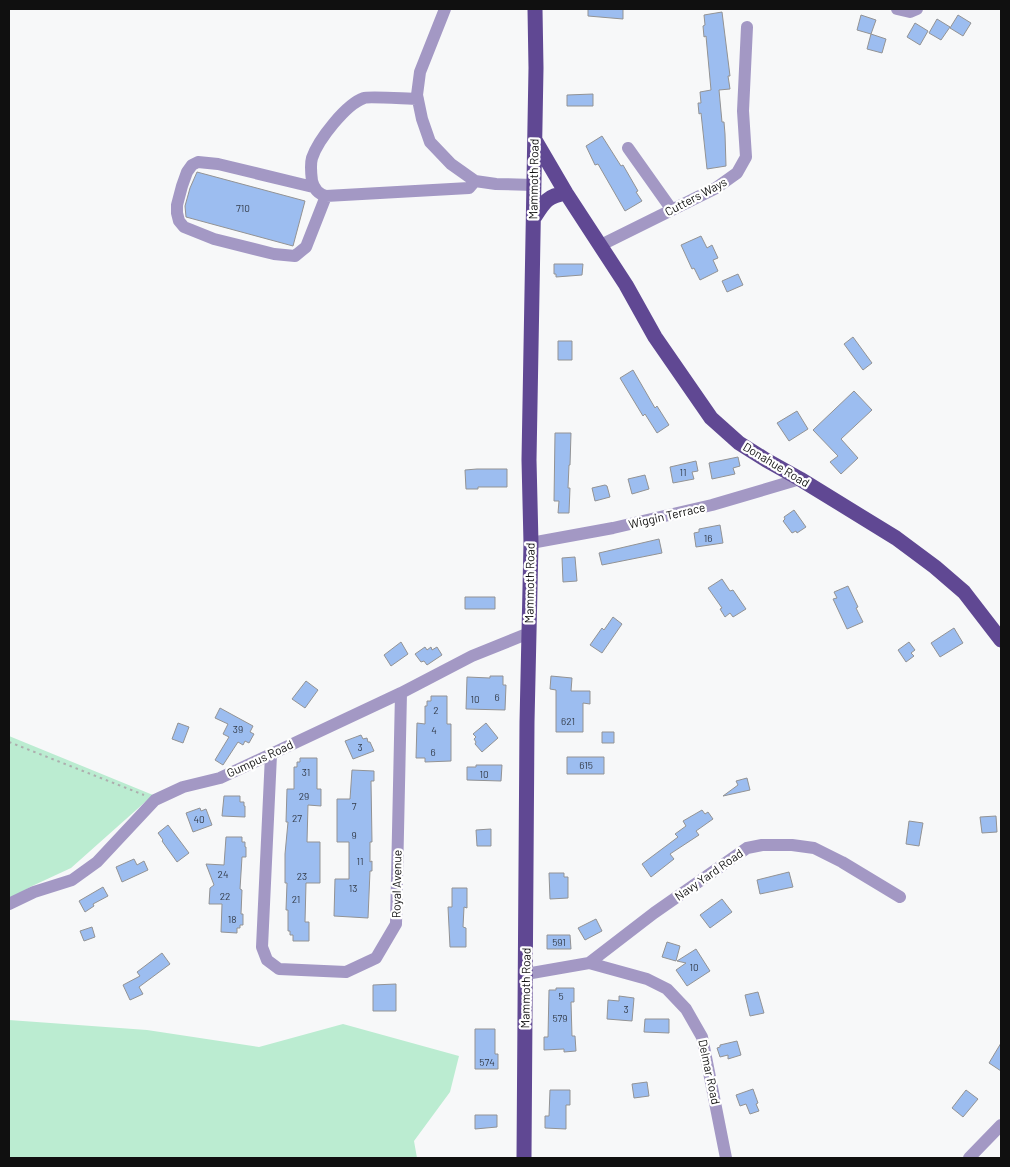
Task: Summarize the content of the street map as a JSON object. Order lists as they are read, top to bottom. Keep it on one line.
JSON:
{"streets":{"main road":["Mammoth Road","Donahue Road"],"street":["Cutters Ways","Wiggin Terrace","Gumpus Road","Navy Yard Road","Royal Avenue","Delmar Road"]},"crossings":[["Mammoth Road","Donahue Road"],["Mammoth Road","Wiggin Terrace"],["Mammoth Road","Gumpus Road"],["Mammoth Road","Navy Yard Road"],["Cutters Ways","Donahue Road"],["Donahue Road","Wiggin Terrace"],["Gumpus Road","Royal Avenue"],["Navy Yard Road","Delmar Road"]],"house_numbers":["710","11","16","6","10","2","621","39","4","3","6","615","31","10","29","7","27","40","9","11","24","23","13","22","21","18","591","10","5","3","579","574"]}
